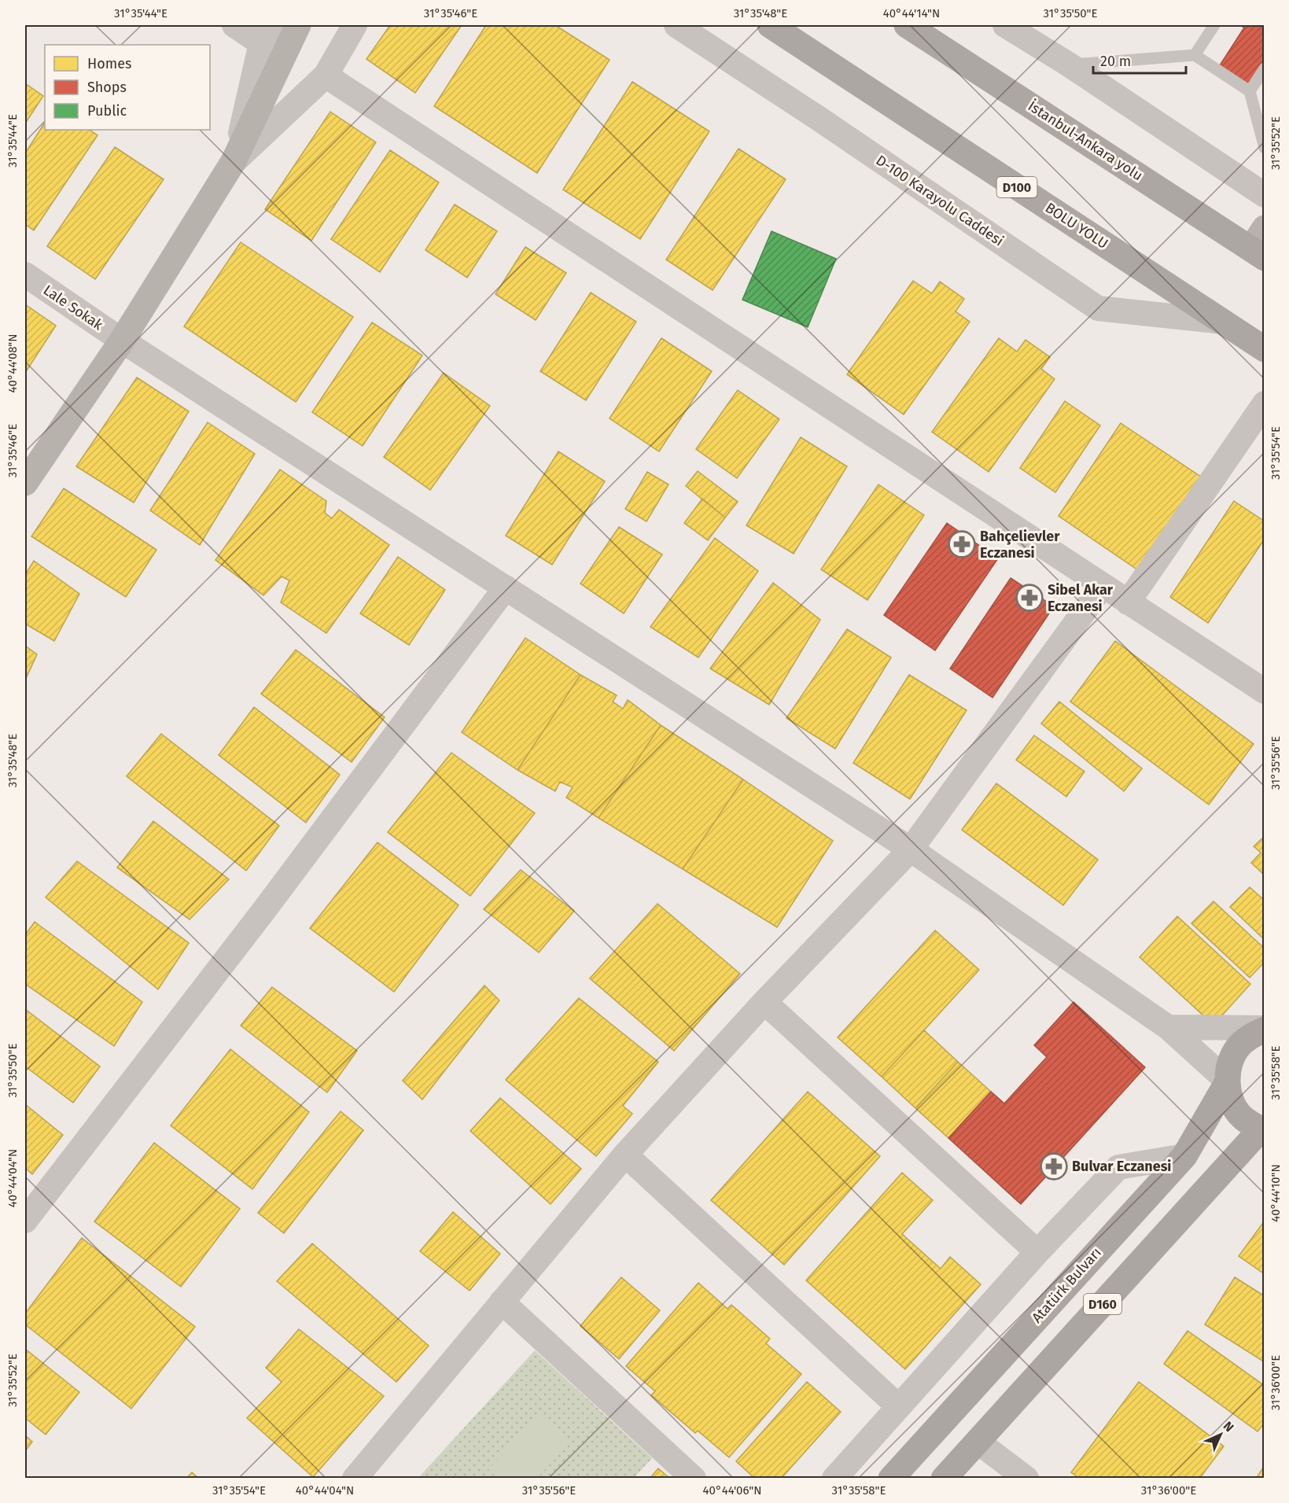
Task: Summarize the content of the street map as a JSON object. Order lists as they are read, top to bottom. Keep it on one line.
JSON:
{"streets":{"highway":["İstanbul-Ankara yolu","D100","BOLU YOLU"],"main road":["Atatürk Bulvarı","D160"],"street":["D-100 Karayolu Caddesi","Lale Sokak"]},"crossings":[["D-100 Karayolu Caddesi","BOLU YOLU"],["Lale Sokak","Atatürk Bulvarı"],["Lale Sokak","D160"],["Atatürk Bulvarı","D160"]],"places":{"pharmacy":["Bahçelievler Eczanesi","Sibel Akar Eczanesi","Bulvar Eczanesi"]},"legend":["Homes","Shops","Public"],"scale_bar":"20 m","north":"top right","coordinates":["31°35'44\"E","31°35'46\"E","31°35'48\"E","40°44'14\"N","31°35'50\"E","31°35'52\"E","40°44'08\"N","31°35'54\"E","31°35'56\"E","31°35'58\"E","40°44'04\"N","40°44'10\"N","31°36'00\"E","40°44'06\"N"]}
